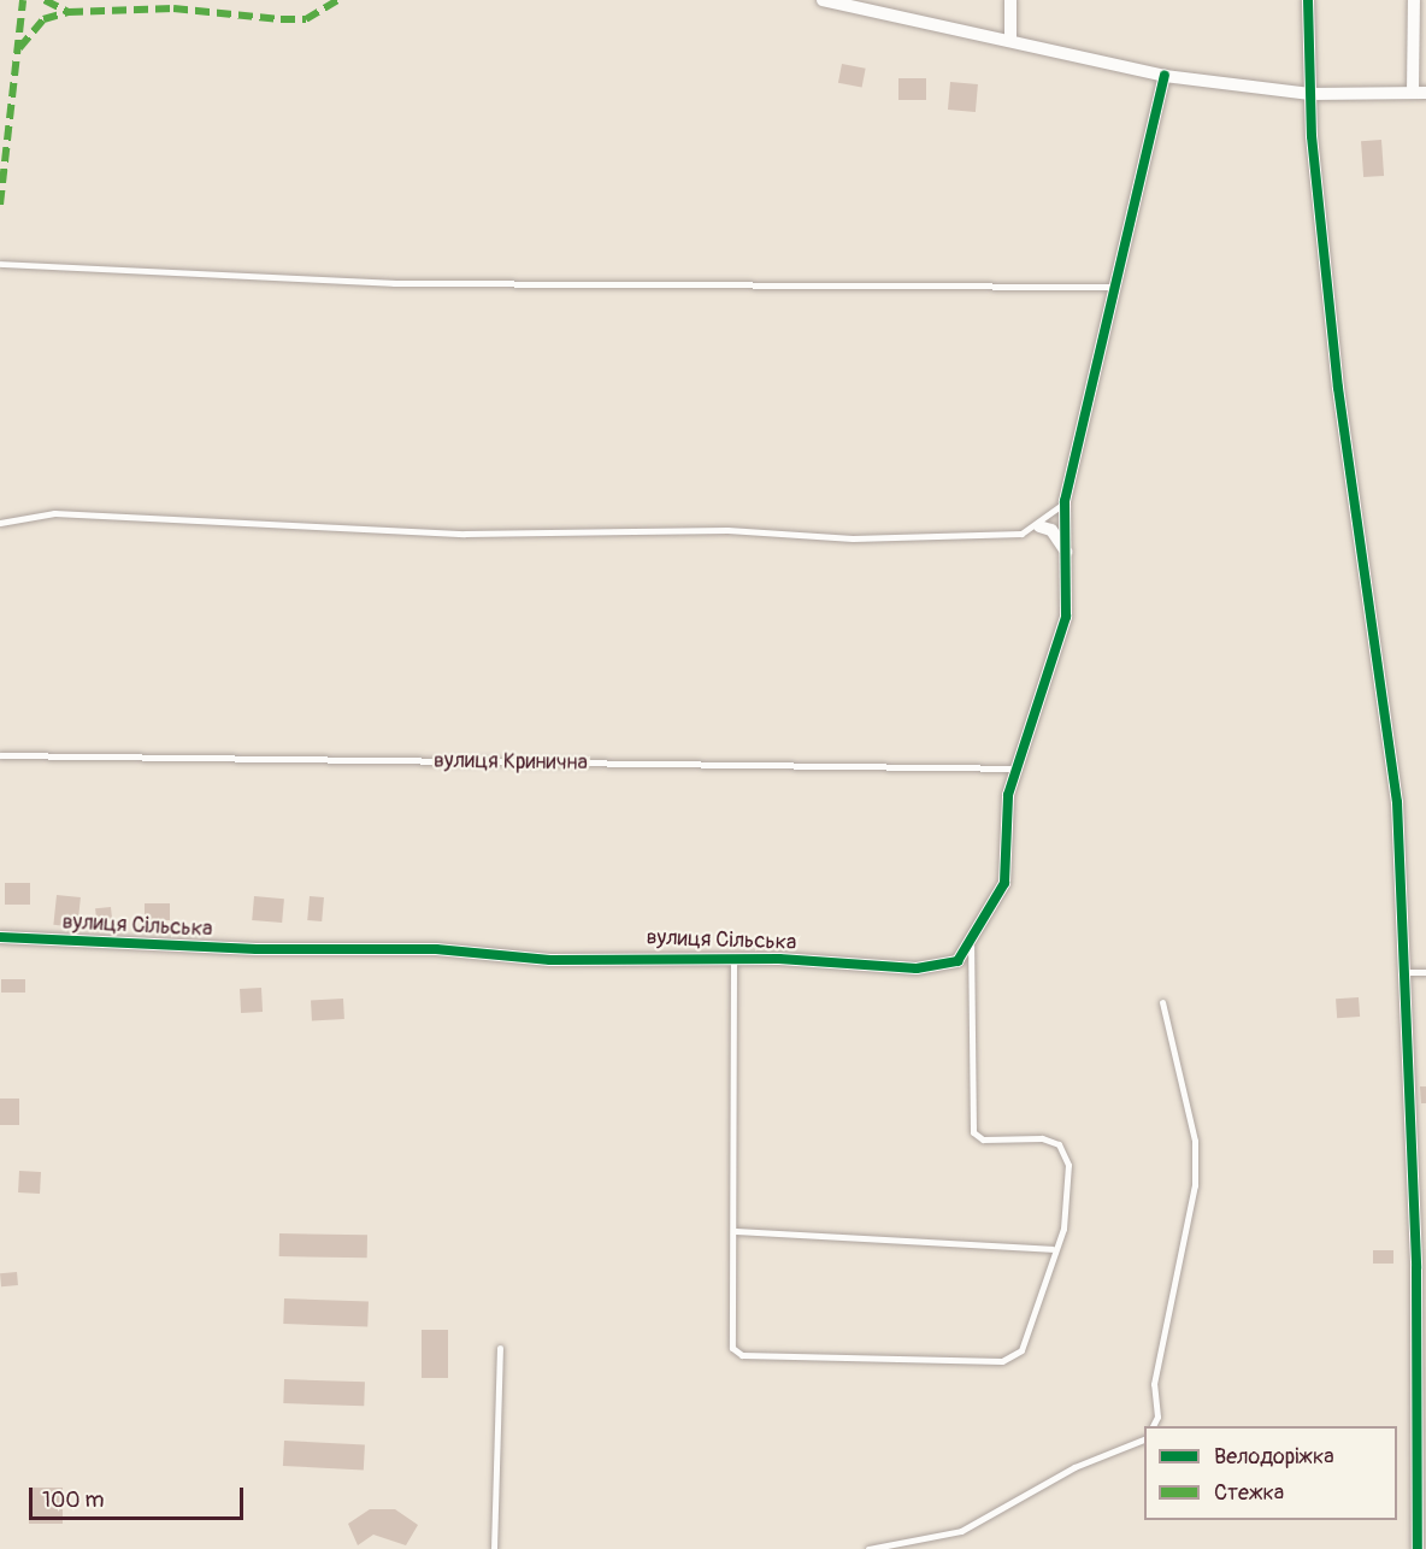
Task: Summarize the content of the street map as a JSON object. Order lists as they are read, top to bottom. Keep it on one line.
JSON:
{"streets":{"street":["вулиця Сільська"],"lane":["вулиця Кринична"]},"legend":["Велодоріжка","Стежка"],"scale_bar":"100 m"}
